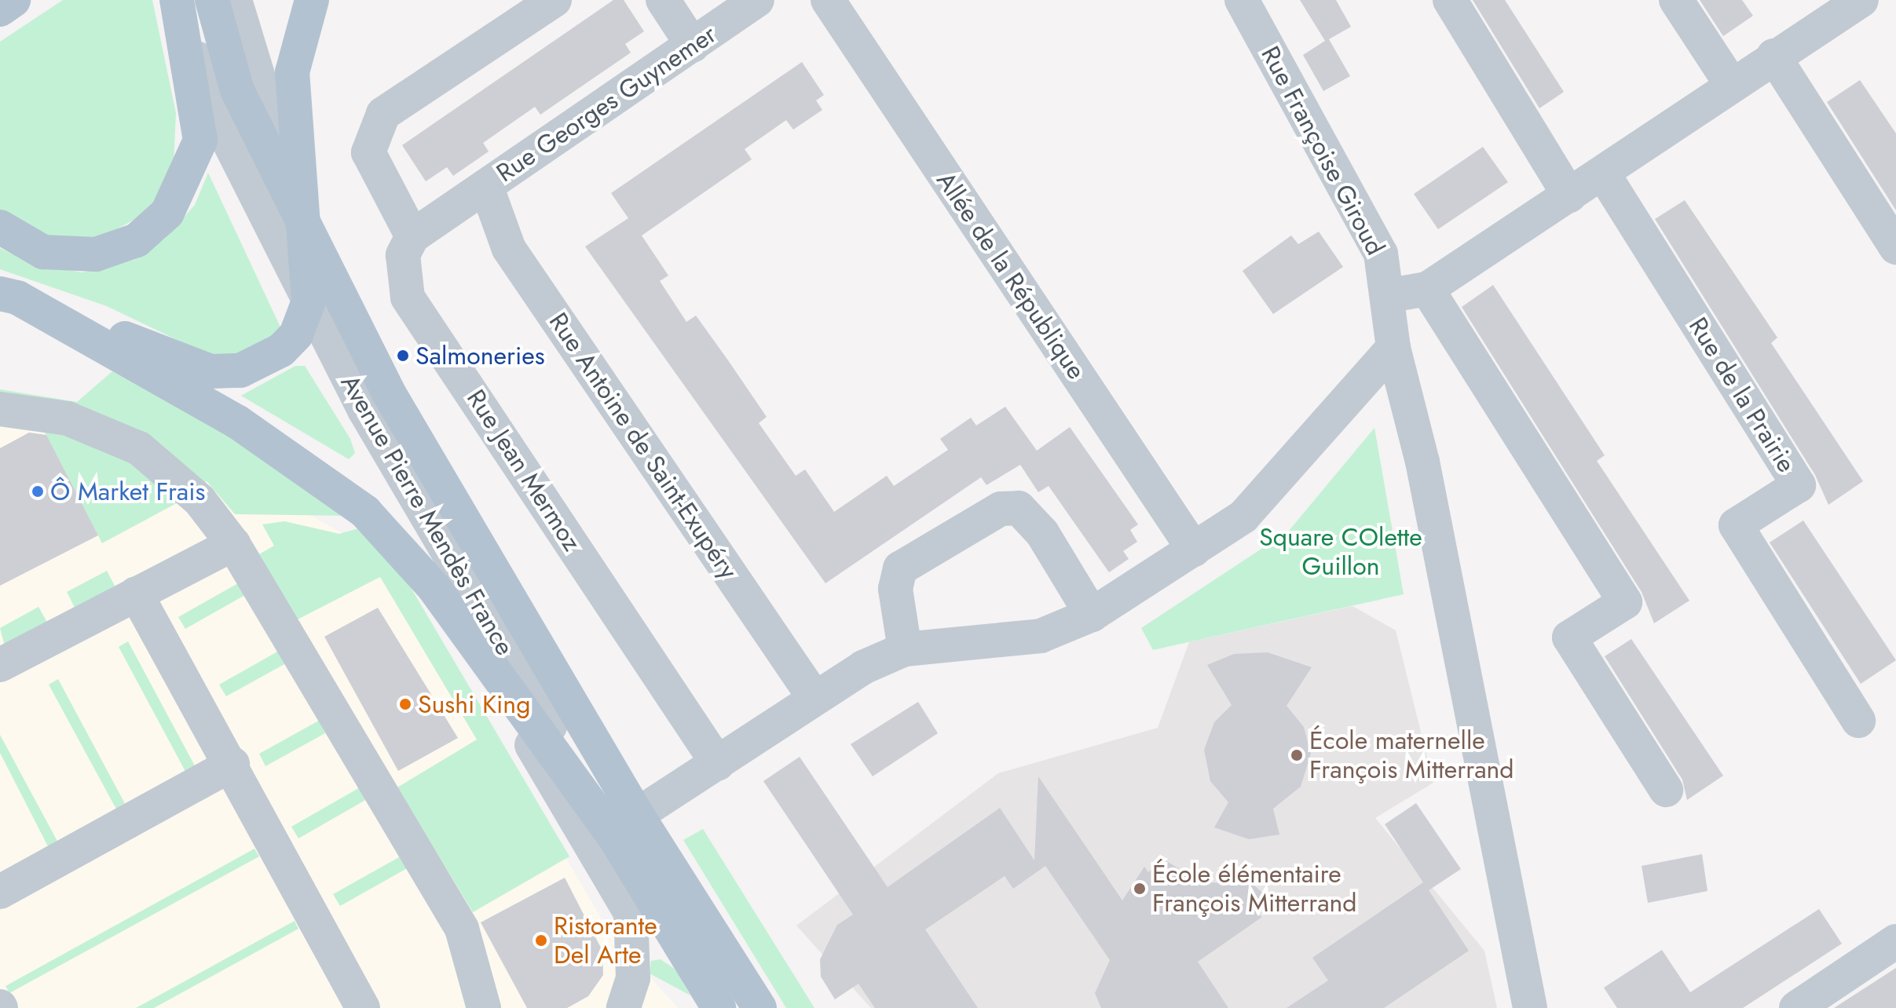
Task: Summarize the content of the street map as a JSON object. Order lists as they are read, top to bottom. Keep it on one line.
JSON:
{"streets":{"main road":["Avenue Pierre Mendès France"],"street":["Rue Georges Guynemer","Rue Françoise Giroud","Allée de la République","Rue de la Prairie","Rue Antoine de Saint-Exupéry","Rue Jean Mermoz"]},"crossings":[["Rue Georges Guynemer","Rue Antoine de Saint-Exupéry"],["Rue Georges Guynemer","Rue Jean Mermoz"]],"parks":["Square COlette Guillon"],"places":["Salmoneries","Ô Market Frais","Sushi King","École maternelle François Mitterrand","École élémentaire François Mitterrand","Ristorante Del Arte"]}
